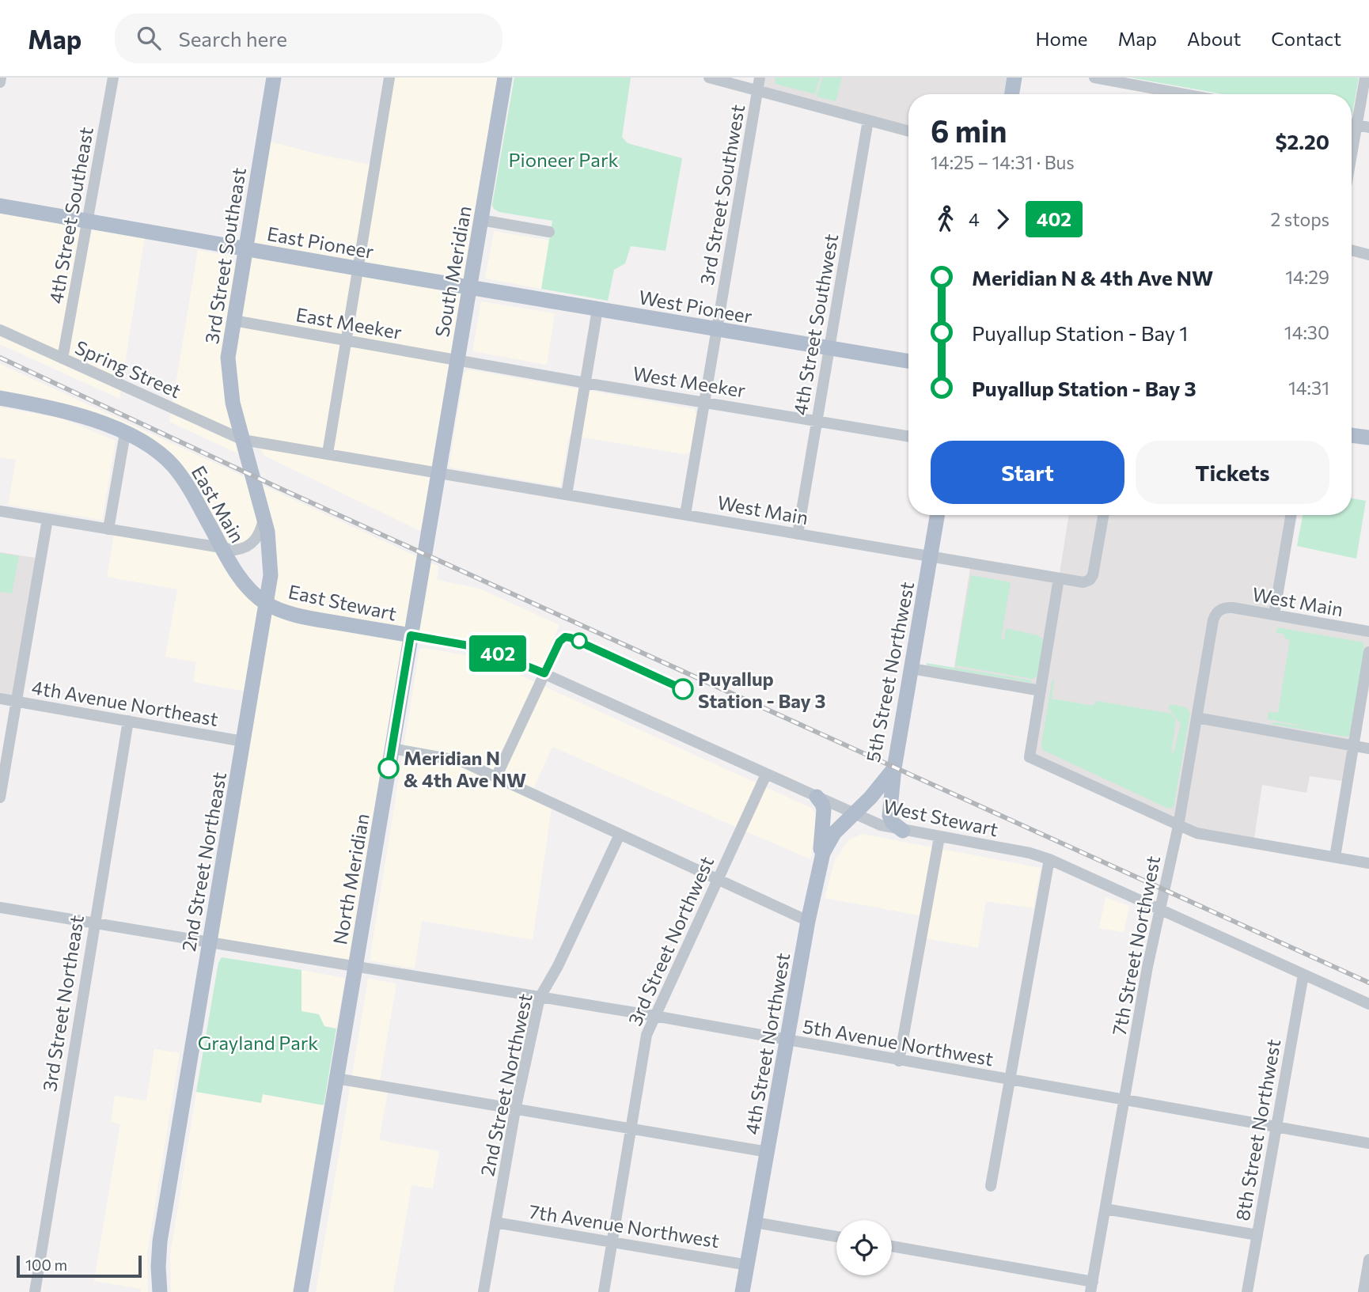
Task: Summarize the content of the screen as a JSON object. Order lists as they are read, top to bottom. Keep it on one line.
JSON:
{"streets":{"main road":["East Pioneer","3rd Street Southeast","South Meridian","West Pioneer","East Main","East Stewart","5th Street Northwest","2nd Street Northeast","North Meridian","4th Street Northwest"],"street":["3rd Street Southwest","4th Street Southeast","East Meeker","4th Street Southwest","Spring Street","West Meeker","West Main","4th Avenue Northeast","West Stewart","3rd Street Northwest","7th Street Northwest","3rd Street Northeast","5th Avenue Northwest","2nd Street Northwest","8th Street Northwest","7th Avenue Northwest"]},"crossings":[["3rd Street Southwest","West Pioneer"],["3rd Street Southwest","West Meeker"],["3rd Street Southwest","West Main"],["4th Street Southeast","East Pioneer"],["4th Street Southeast","Spring Street"],["East Pioneer","3rd Street Southeast"],["East Pioneer","South Meridian"],["East Pioneer","West Pioneer"],["3rd Street Southeast","East Meeker"],["3rd Street Southeast","Spring Street"],["3rd Street Southeast","2nd Street Northeast"],["South Meridian","West Pioneer"],["South Meridian","East Meeker"],["South Meridian","West Meeker"],["South Meridian","West Main"],["South Meridian","North Meridian"],["West Pioneer","4th Street Southwest"],["East Meeker","West Meeker"],["4th Street Southwest","West Meeker"],["4th Street Southwest","West Main"],["Spring Street","2nd Street Northeast"],["East Main","East Stewart"],["East Main","2nd Street Northeast"],["West Main","5th Street Northwest"],["West Main","North Meridian"],["West Main","7th Street Northwest"],["East Stewart","West Stewart"],["East Stewart","2nd Street Northeast"],["East Stewart","North Meridian"],["5th Street Northwest","West Stewart"],["5th Street Northwest","4th Street Northwest"],["4th Avenue Northeast","2nd Street Northeast"],["4th Avenue Northeast","3rd Street Northeast"],["West Stewart","North Meridian"],["West Stewart","3rd Street Northwest"],["West Stewart","7th Street Northwest"],["West Stewart","4th Street Northwest"],["West Stewart","8th Street Northwest"],["2nd Street Northeast","5th Avenue Northwest"],["North Meridian","5th Avenue Northwest"],["3rd Street Northwest","5th Avenue Northwest"],["3rd Street Northwest","7th Avenue Northwest"],["7th Street Northwest","5th Avenue Northwest"],["3rd Street Northeast","5th Avenue Northwest"],["5th Avenue Northwest","4th Street Northwest"],["5th Avenue Northwest","2nd Street Northwest"],["5th Avenue Northwest","8th Street Northwest"],["4th Street Northwest","7th Avenue Northwest"],["2nd Street Northwest","7th Avenue Northwest"]],"parks":["Pioneer Park","Grayland Park"],"places":["Puyallup Station - Bay 3","Meridian N & 4th Ave NW"],"lines":["bus line 402"],"scale_bar":"100 m","page":{"header":"Map","search":"Search here","nav":["Home","Map","About","Contact"],"on_map":"402","heading":["6 min","14:25 – 14:31 · Bus","$2.20"],"legs":["4","402","2 stops"],"list":[{"name":"Meridian N & 4th Ave NW","value":"14:29"},{"name":"Puyallup Station - Bay 1","value":"14:30"},{"name":"Puyallup Station - Bay 3","value":"14:31"}],"buttons":["Start","Tickets"],"scale":"100 m"}}
